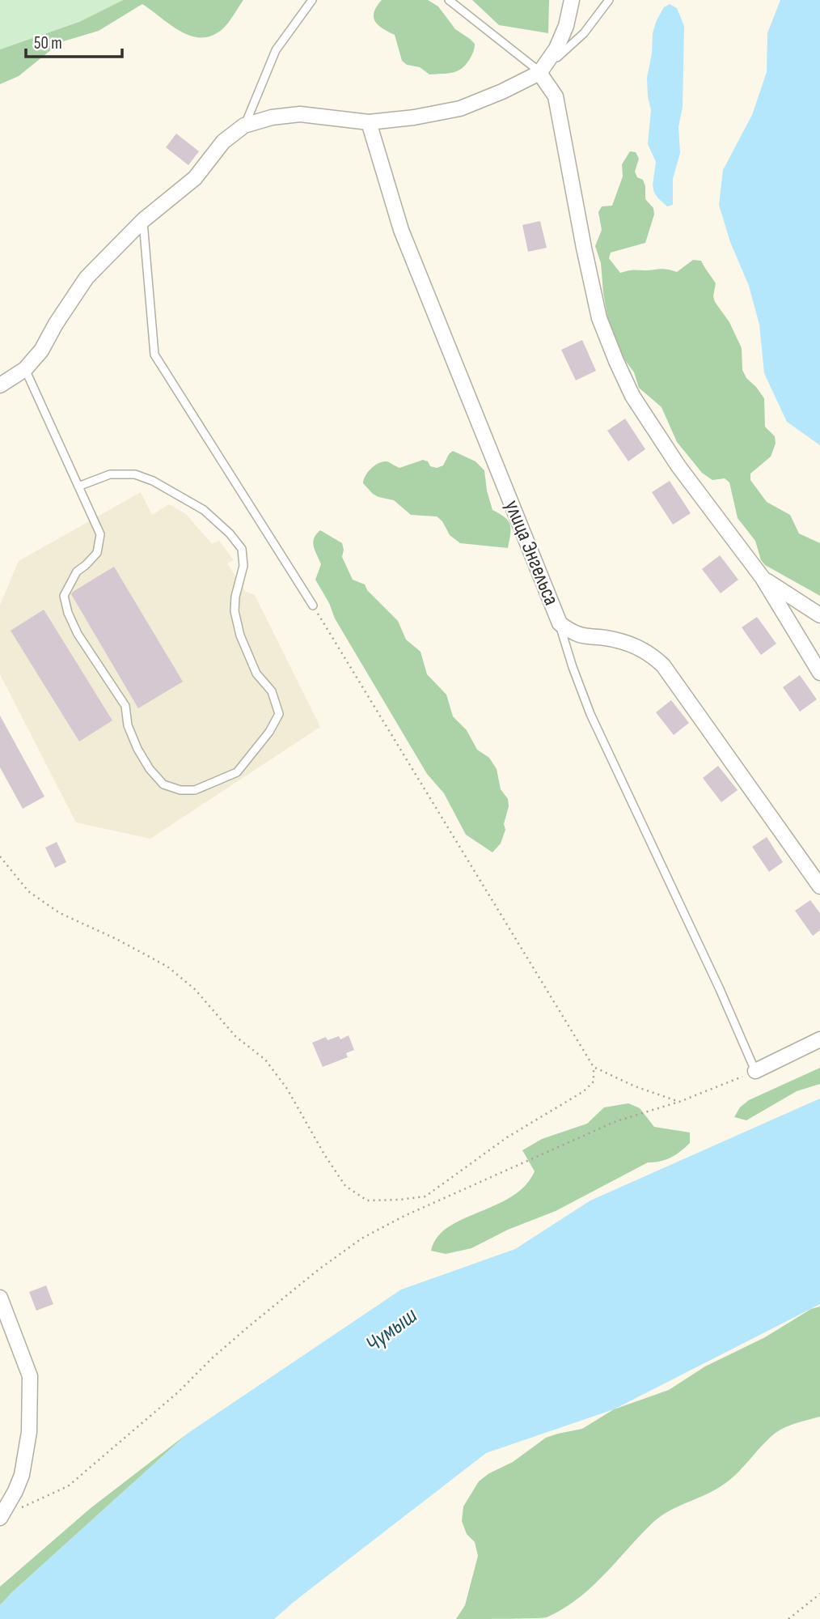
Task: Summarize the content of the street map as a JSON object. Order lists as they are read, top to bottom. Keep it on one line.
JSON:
{"streets":{"street":["улица Энгельса"]},"water":["Чумыш"],"scale_bar":"50 m"}
